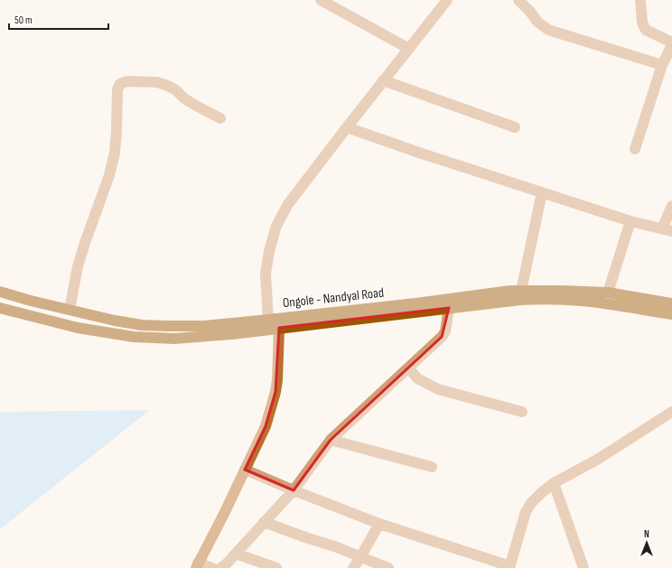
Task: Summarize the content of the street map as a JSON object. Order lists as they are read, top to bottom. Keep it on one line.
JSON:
{"streets":{"main road":["Ongole - Nandyal Road"]},"scale_bar":"50 m","north":"top"}
